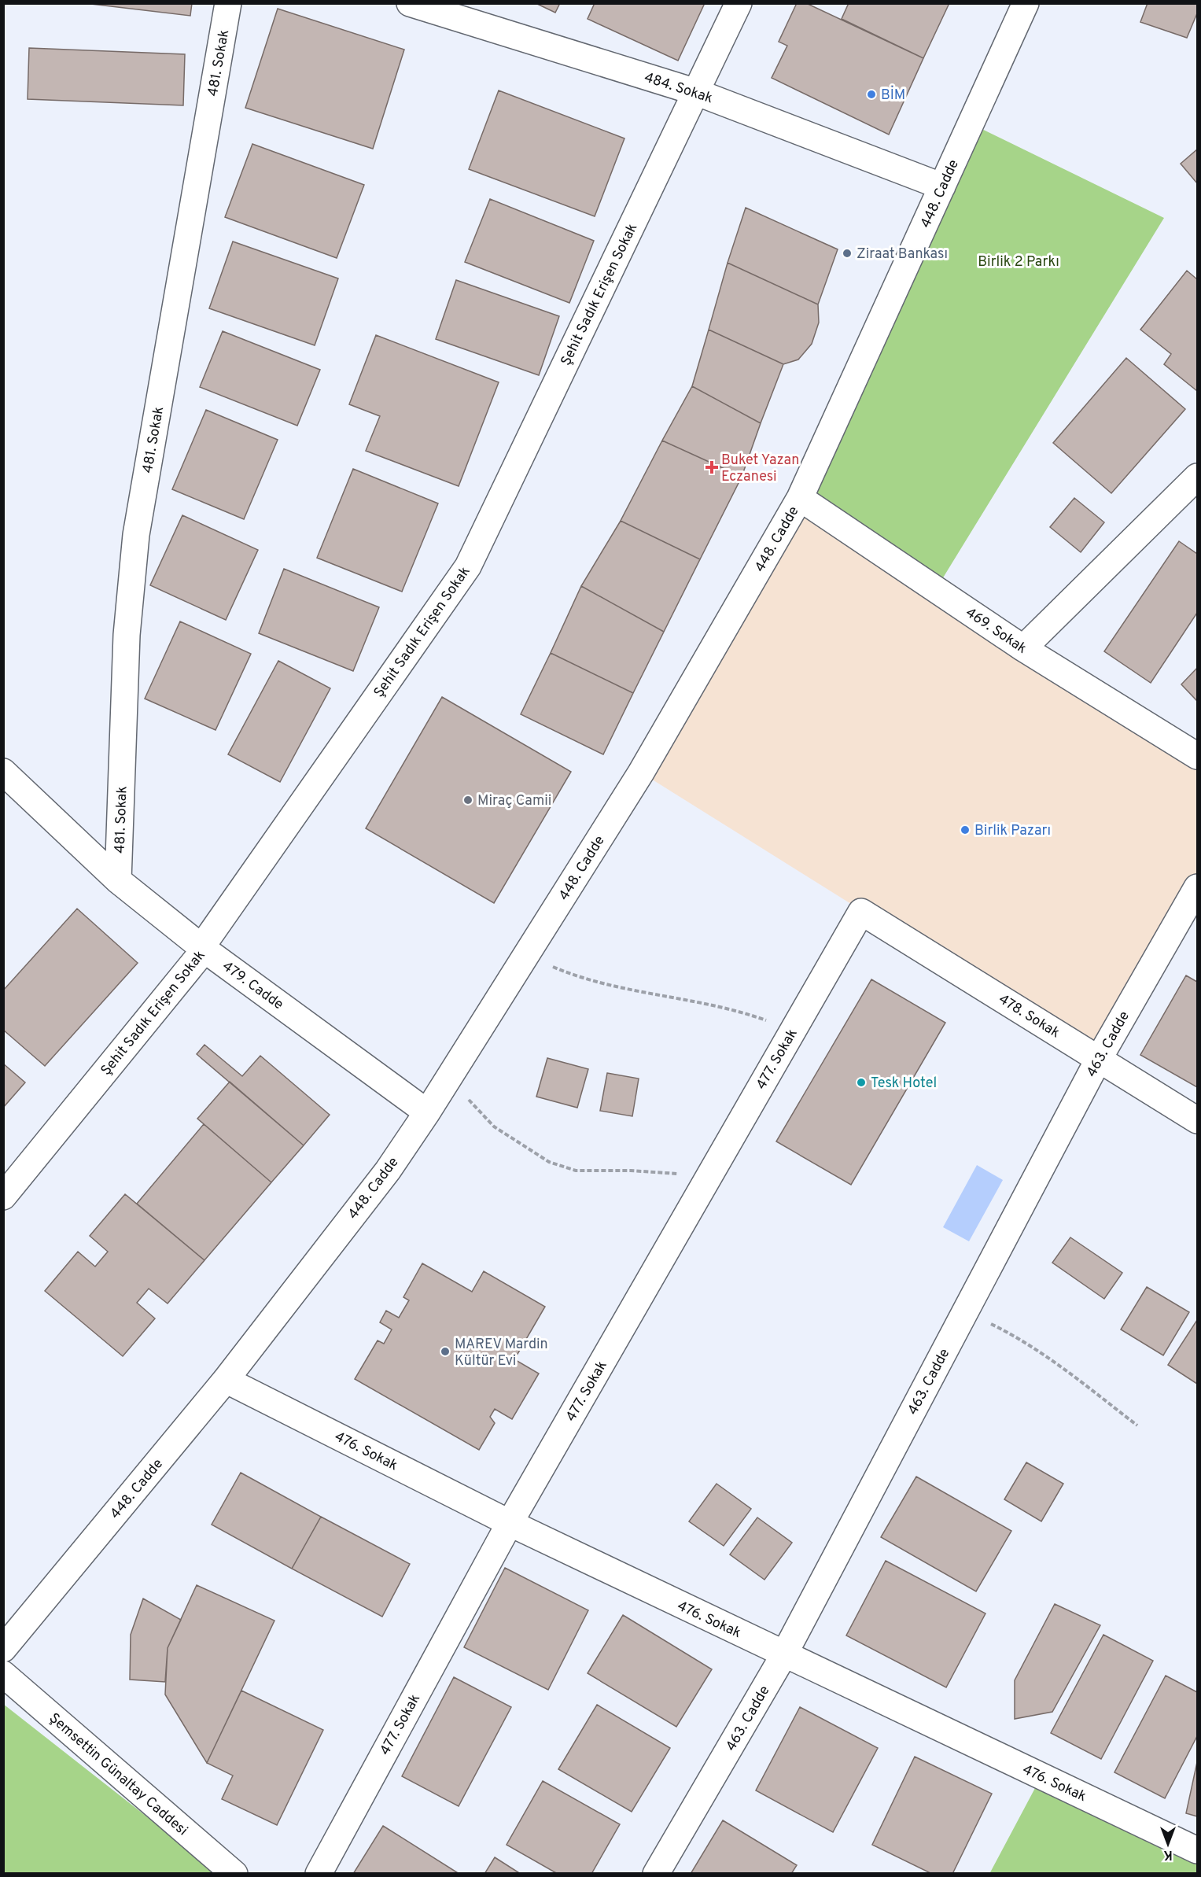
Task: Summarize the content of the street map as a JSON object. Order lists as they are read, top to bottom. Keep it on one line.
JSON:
{"streets":{"street":["481. Sokak","484. Sokak","448. Cadde","Şehit Sadık Erişen Sokak","469. Sokak","479. Cadde","478. Sokak","463. Cadde","477. Sokak","476. Sokak","Şemsettin Günaltay Caddesi"]},"crossings":[["481. Sokak","479. Cadde"],["484. Sokak","448. Cadde"],["484. Sokak","Şehit Sadık Erişen Sokak"],["448. Cadde","469. Sokak"],["448. Cadde","479. Cadde"],["448. Cadde","476. Sokak"],["Şehit Sadık Erişen Sokak","479. Cadde"],["478. Sokak","463. Cadde"],["478. Sokak","477. Sokak"],["463. Cadde","476. Sokak"],["477. Sokak","476. Sokak"]],"parks":["Birlik 2 Parkı"],"places":{"other":["BİM","Ziraat Bankası","Miraç Camii","Birlik Pazarı","Tesk Hotel","MAREV Mardin Kültür Evi"],"health":["Buket Yazan Eczanesi"]},"north":"bottom"}
